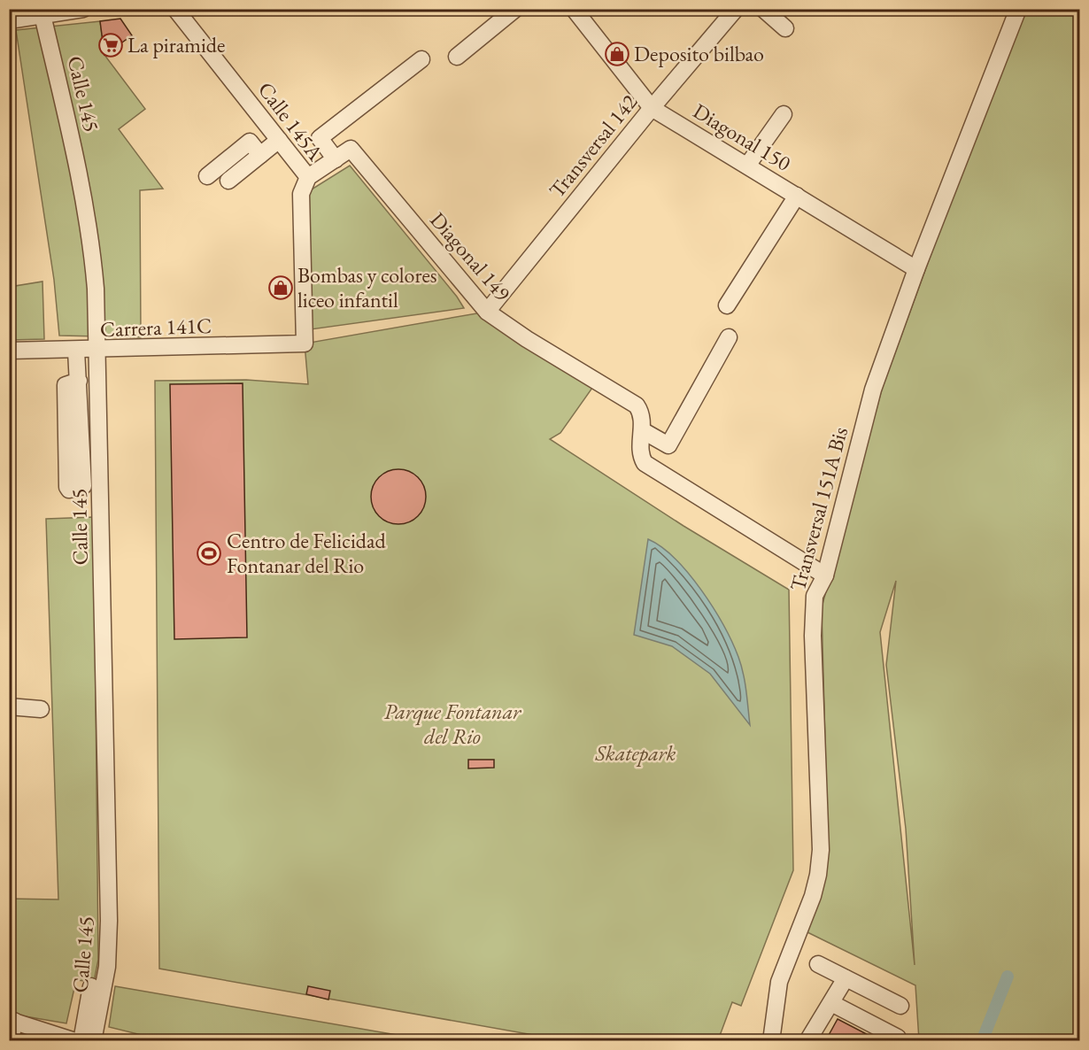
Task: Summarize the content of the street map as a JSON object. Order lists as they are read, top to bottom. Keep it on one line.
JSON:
{"streets":{"street":["Calle 145","Calle 145A","Diagonal 150","Transversal 142","Diagonal 149","Carrera 141C","Transversal 151A Bis"]},"crossings":[["Calle 145","Carrera 141C"],["Calle 145A","Carrera 141C"],["Diagonal 150","Transversal 142"],["Diagonal 150","Transversal 151A Bis"],["Transversal 142","Diagonal 149"]],"parks":["Parque Fontanar del Rio","Skatepark"],"places":{"supermarket":["La piramide"],"shop":["Deposito bilbao","Bombas y colores liceo infantil"],"sports":["Centro de Felicidad Fontanar del Rio"]}}
